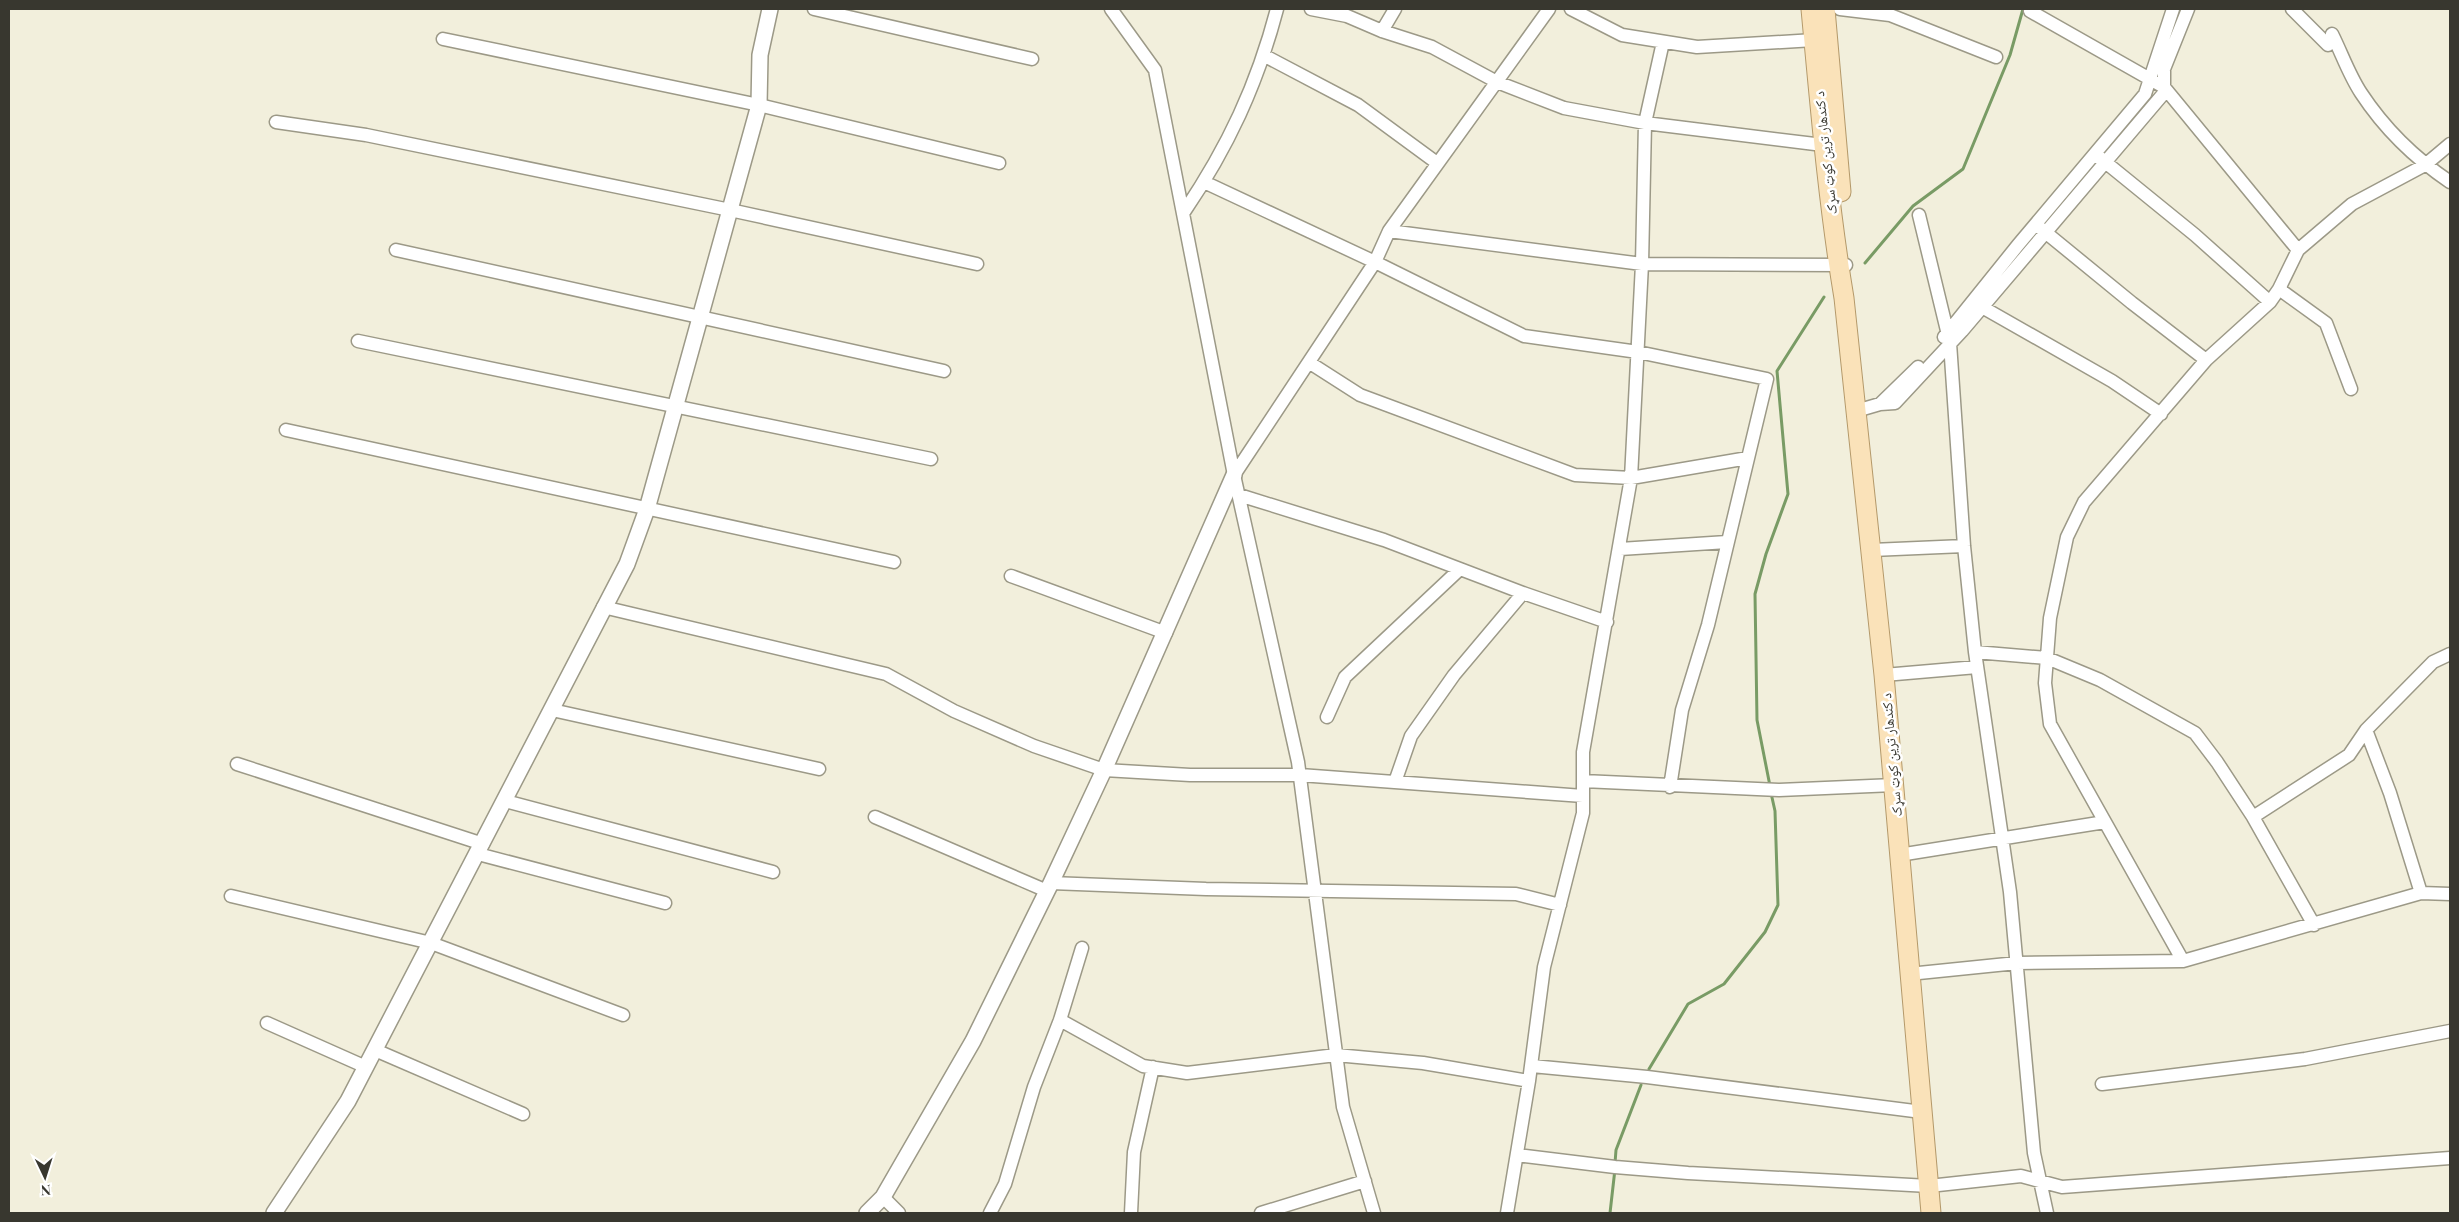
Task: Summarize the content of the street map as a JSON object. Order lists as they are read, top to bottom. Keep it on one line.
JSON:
{"streets":{"main road":["د کندهار ترين کوټ سړک"]},"north":"bottom"}
